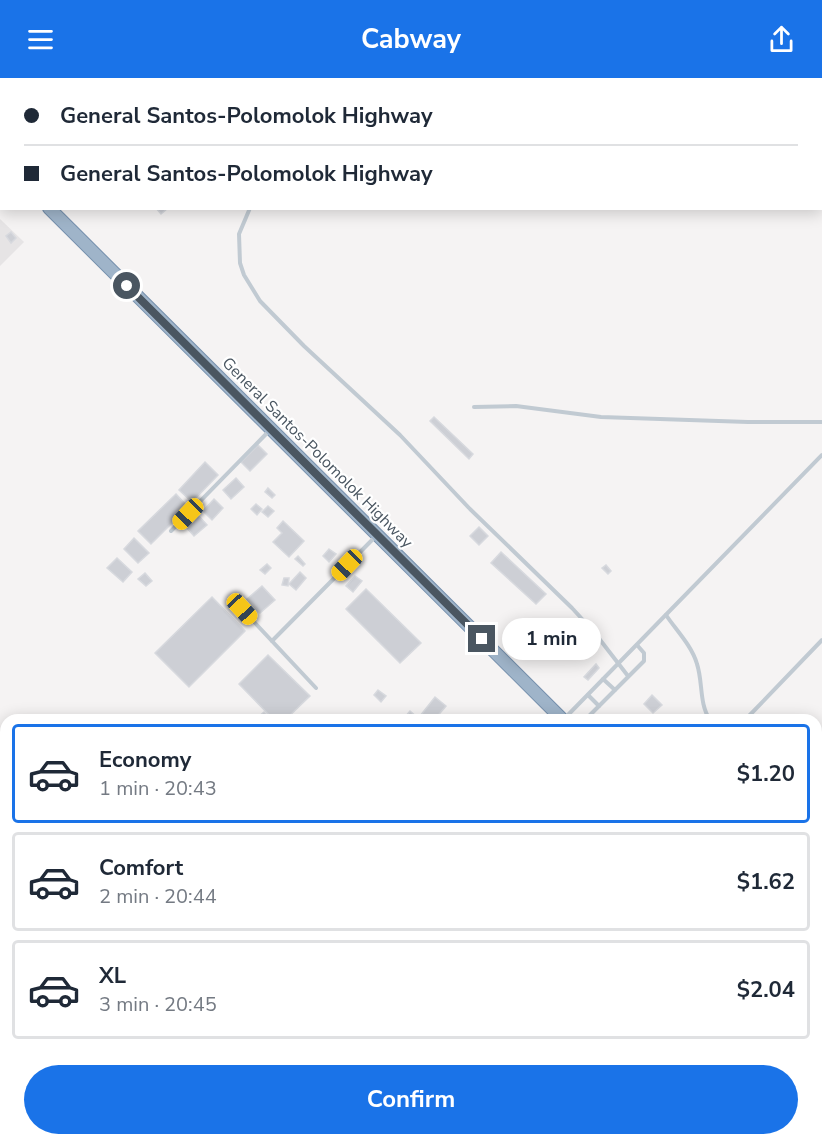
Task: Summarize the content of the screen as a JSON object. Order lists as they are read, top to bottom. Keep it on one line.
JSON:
{"streets":{"highway":["General Santos-Polomolok Highway"]},"page":{"header":"Cabway","banner":["General Santos-Polomolok Highway","General Santos-Polomolok Highway"],"bubble":"1 min","list":[{"name":"Economy","note":"1 min · 20:43","value":"$1.20"},{"name":"Comfort","note":"2 min · 20:44","value":"$1.62"},{"name":"XL","note":"3 min · 20:45","value":"$2.04"}],"buttons":"Confirm"}}
